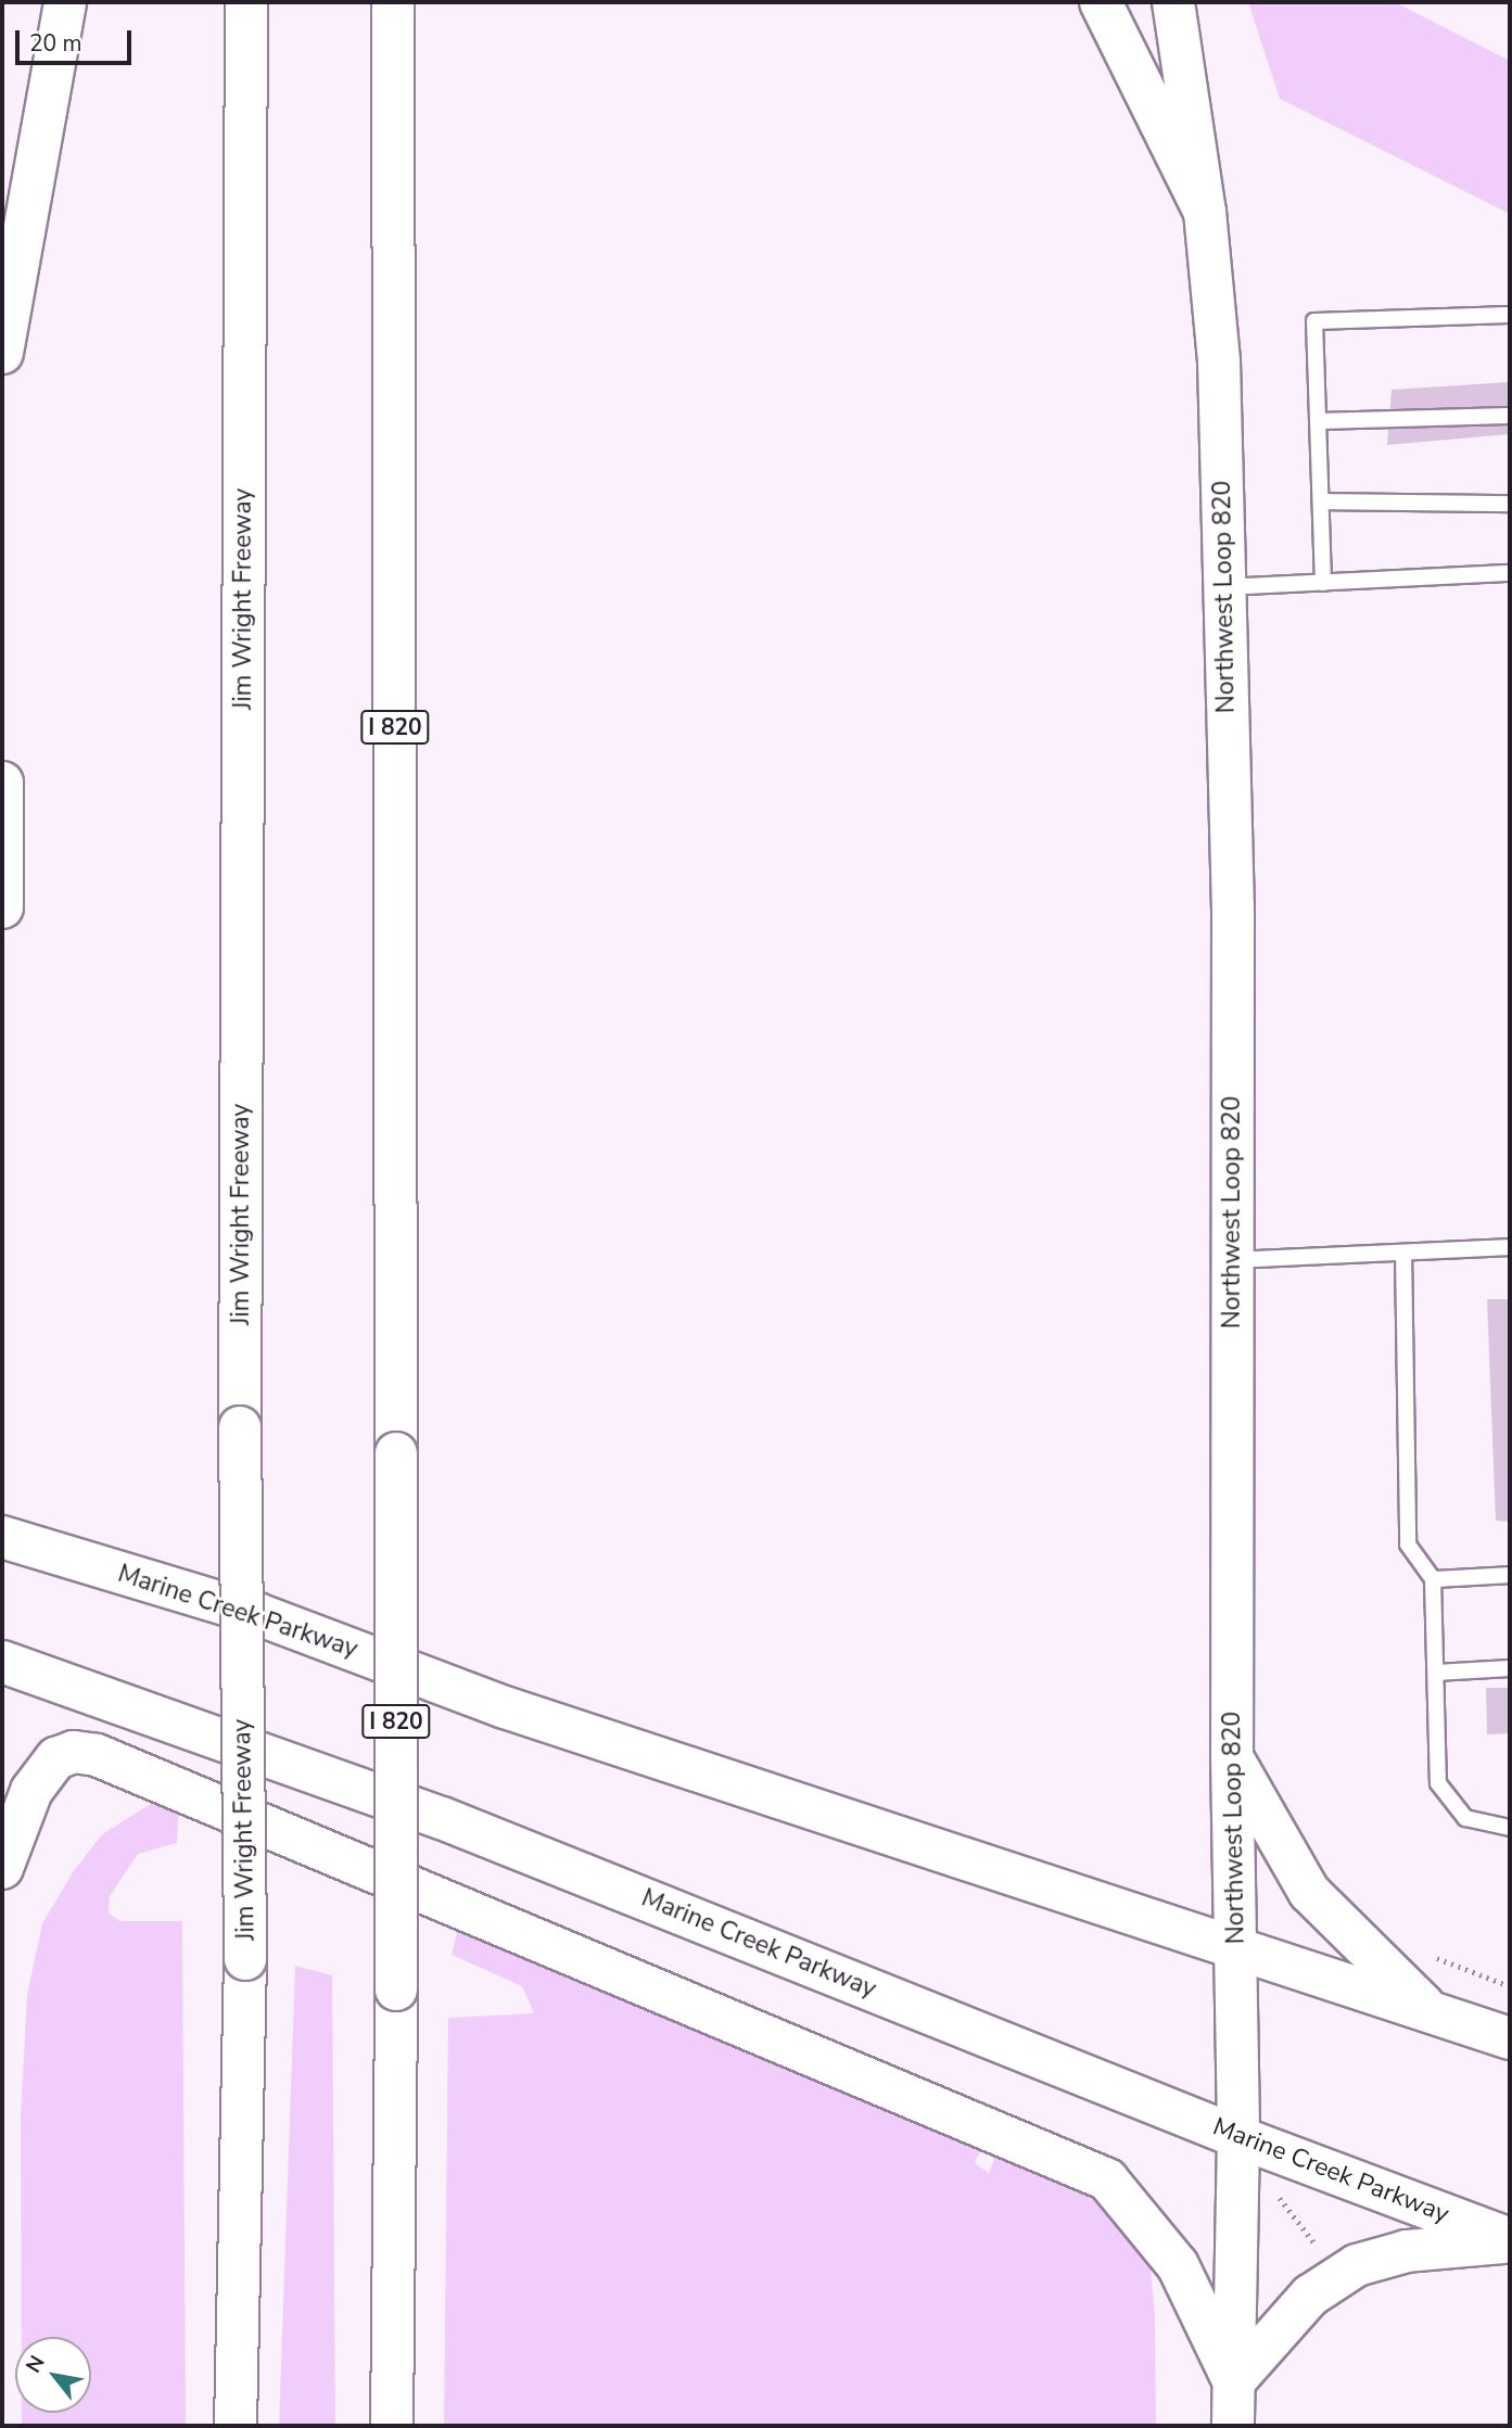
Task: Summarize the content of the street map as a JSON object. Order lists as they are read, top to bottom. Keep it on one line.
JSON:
{"streets":{"main road":["Northwest Loop 820","Jim Wright Freeway","I 820","Marine Creek Parkway"]},"crossings":[["Northwest Loop 820","Marine Creek Parkway"]],"scale_bar":"20 m","north":"top left"}
